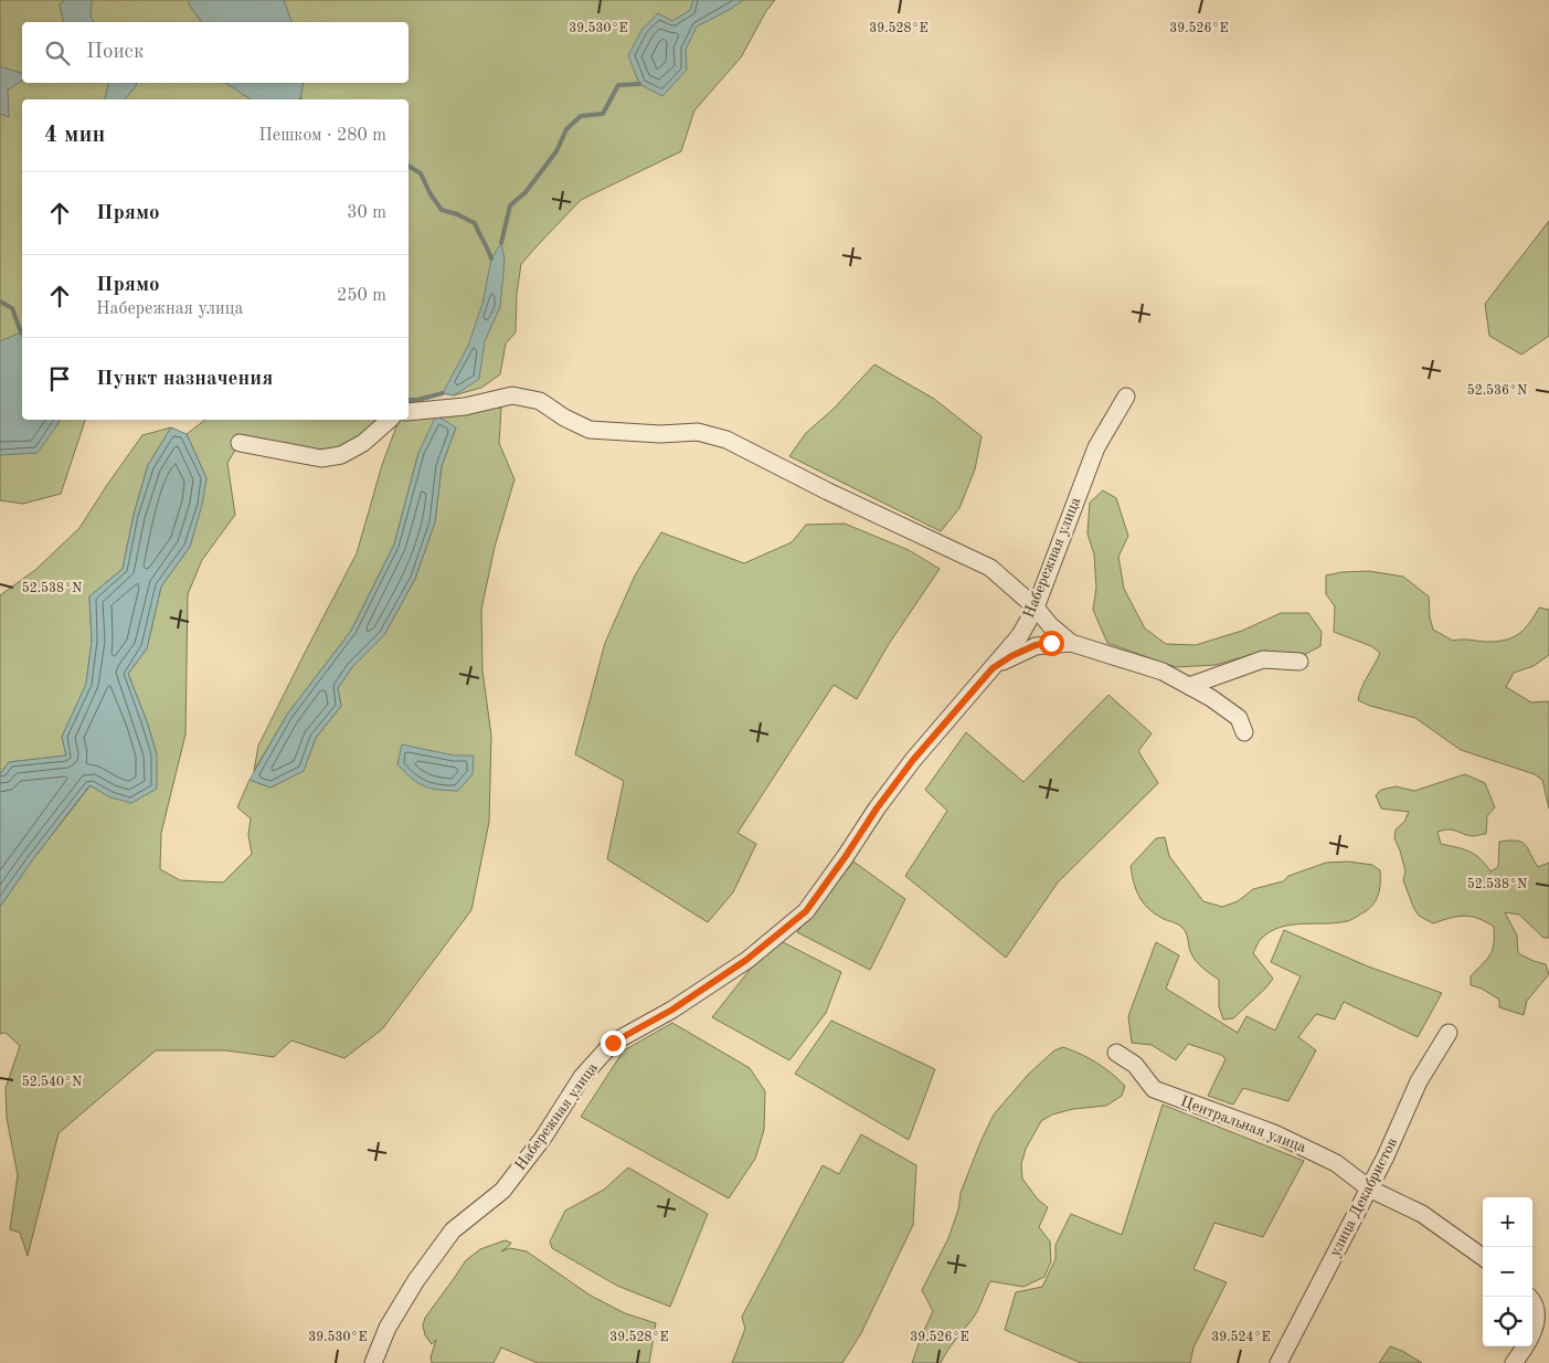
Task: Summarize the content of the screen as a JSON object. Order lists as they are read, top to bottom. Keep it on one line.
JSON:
{"streets":{"street":["Набережная улица","Центральная улица","улица Декабристов"]},"crossings":[["Центральная улица","улица Декабристов"]],"page":{"search":"Поиск","heading":["4 мин","Пешком · 280 m"],"list":[["Прямо","30 m"],["Прямо","Набережная улица","250 m"],"Пункт назначения"],"map_buttons":["+","−"]},"coordinates":["39.530°E","39.528°E","39.526°E","52.536°N","52.538°N","52.540°N","39.524°E"]}
